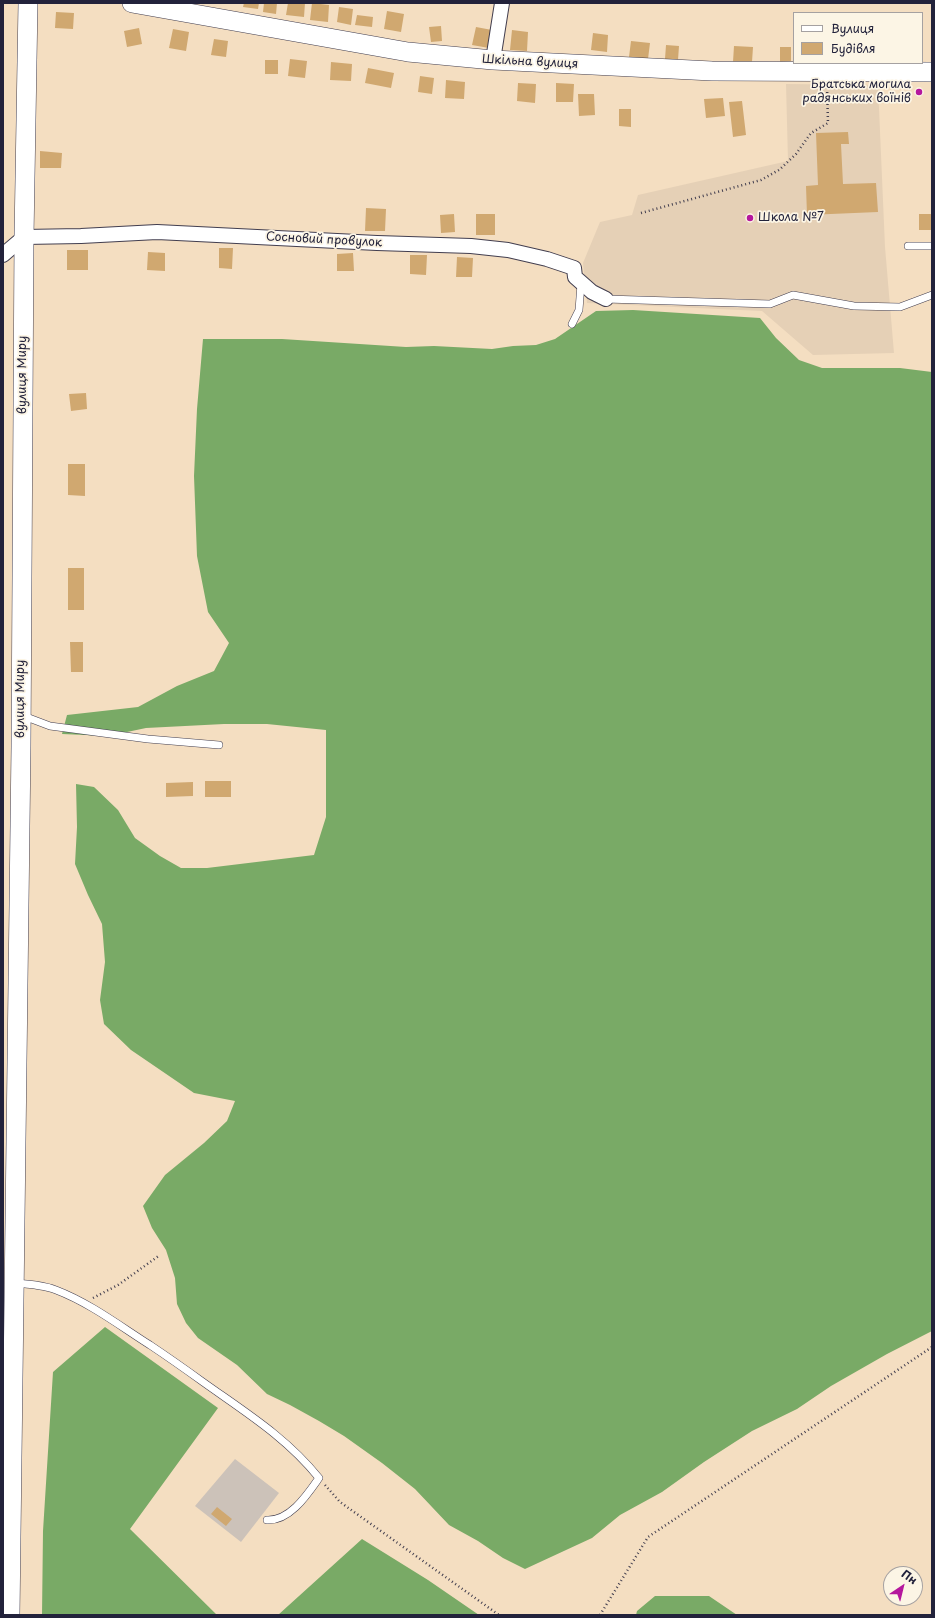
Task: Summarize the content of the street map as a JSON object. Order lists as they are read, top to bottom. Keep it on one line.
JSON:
{"streets":{"street":["Шкільна вулиця","Сосновий провулок","вулиця Миру"]},"crossings":[["Сосновий провулок","вулиця Миру"]],"places":["Братська могила радянських воїнів","Школа №7"],"legend":["Вулиця","Будівля"],"north":"top right"}
